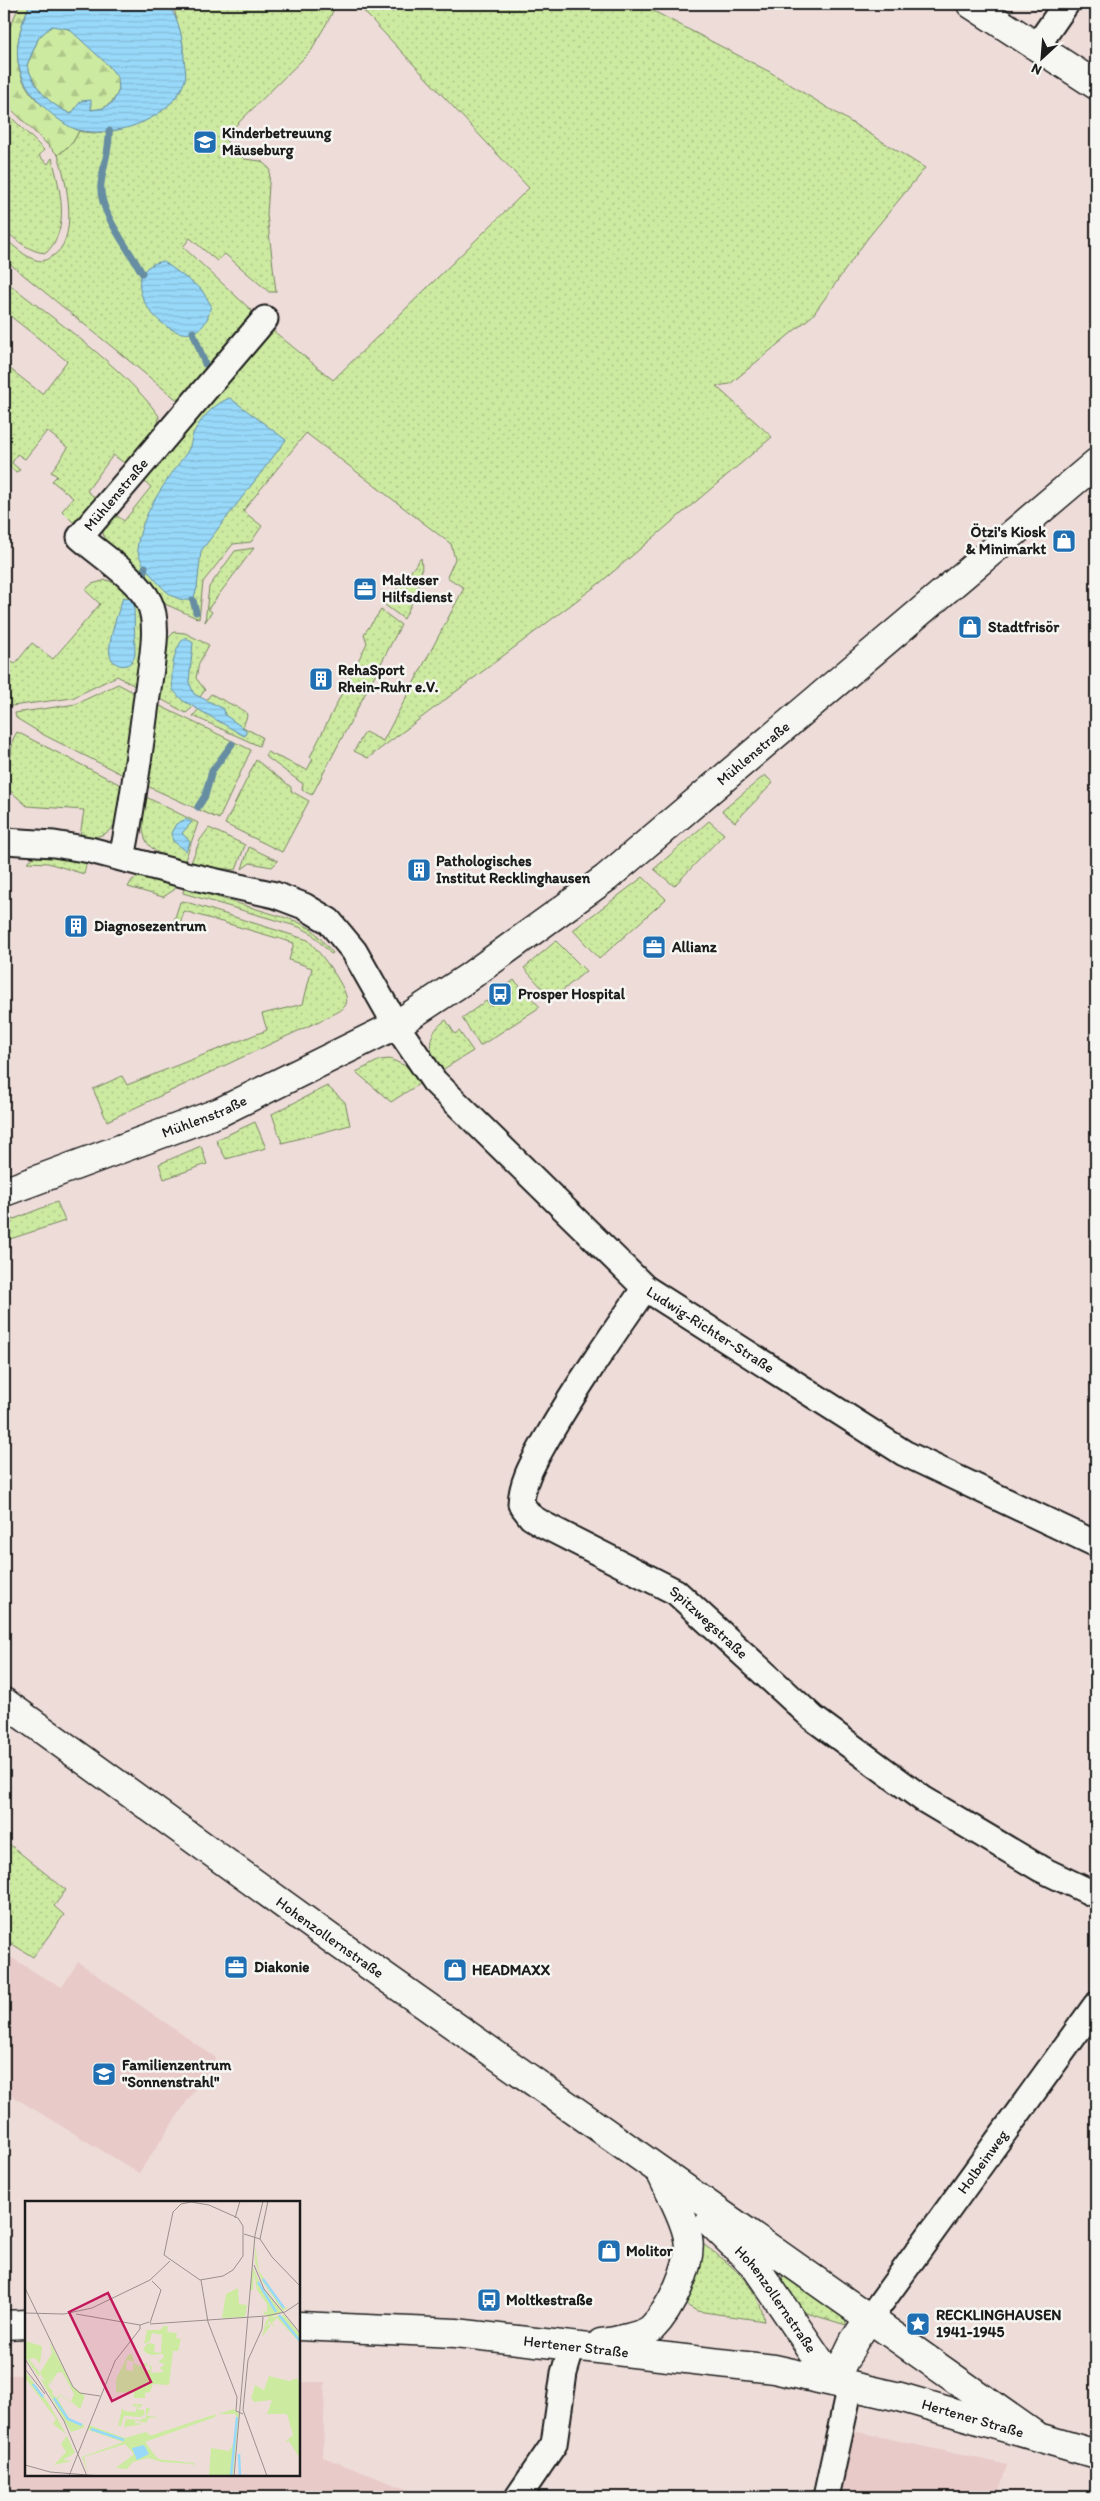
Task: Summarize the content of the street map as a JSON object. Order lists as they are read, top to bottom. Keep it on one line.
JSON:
{"streets":{"main road":["Mühlenstraße","Hohenzollernstraße","Hertener Straße"],"street":["Ludwig-Richter-Straße","Spitzwegstraße","Holbeinweg"]},"crossings":[["Mühlenstraße","Ludwig-Richter-Straße"],["Ludwig-Richter-Straße","Spitzwegstraße"],["Hohenzollernstraße","Holbeinweg"],["Hohenzollernstraße","Hertener Straße"]],"places":{"school or university":["Kinderbetreuung Mäuseburg","Familienzentrum \"Sonnenstrahl\""],"shop":["Ötzi's Kiosk & Minimarkt","Stadtfrisör","HEADMAXX","Molitor"],"office":["Malteser Hilfsdienst","Allianz","Diakonie"],"building":["RehaSport Rhein-Ruhr e.V.","Pathologisches Institut Recklinghausen","Diagnosezentrum"],"bus stop":["Prosper Hospital","Moltkestraße"],"place":["RECKLINGHAUSEN 1941-1945"]},"north":"bottom left"}
